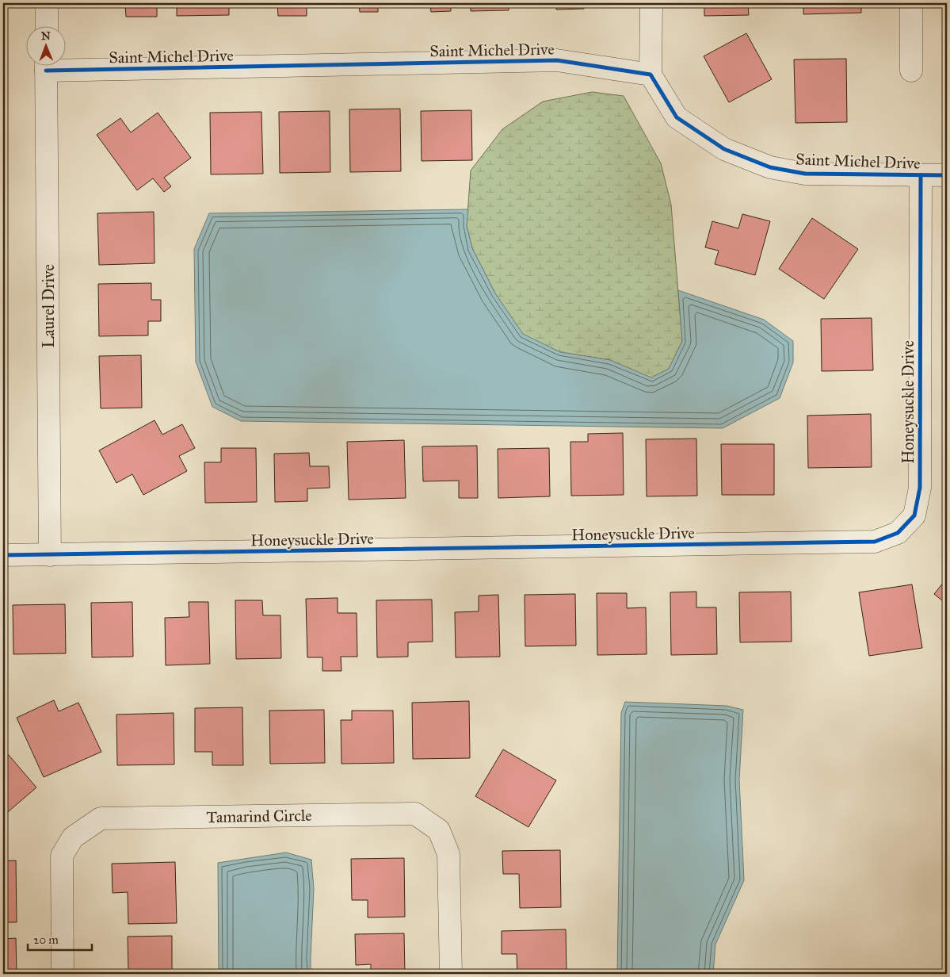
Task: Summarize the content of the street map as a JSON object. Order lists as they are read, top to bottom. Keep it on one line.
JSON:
{"streets":{"street":["Saint Michel Drive","Laurel Drive","Honeysuckle Drive","Tamarind Circle"]},"crossings":[["Saint Michel Drive","Honeysuckle Drive"],["Laurel Drive","Honeysuckle Drive"]],"scale_bar":"20 m","north":"top"}
